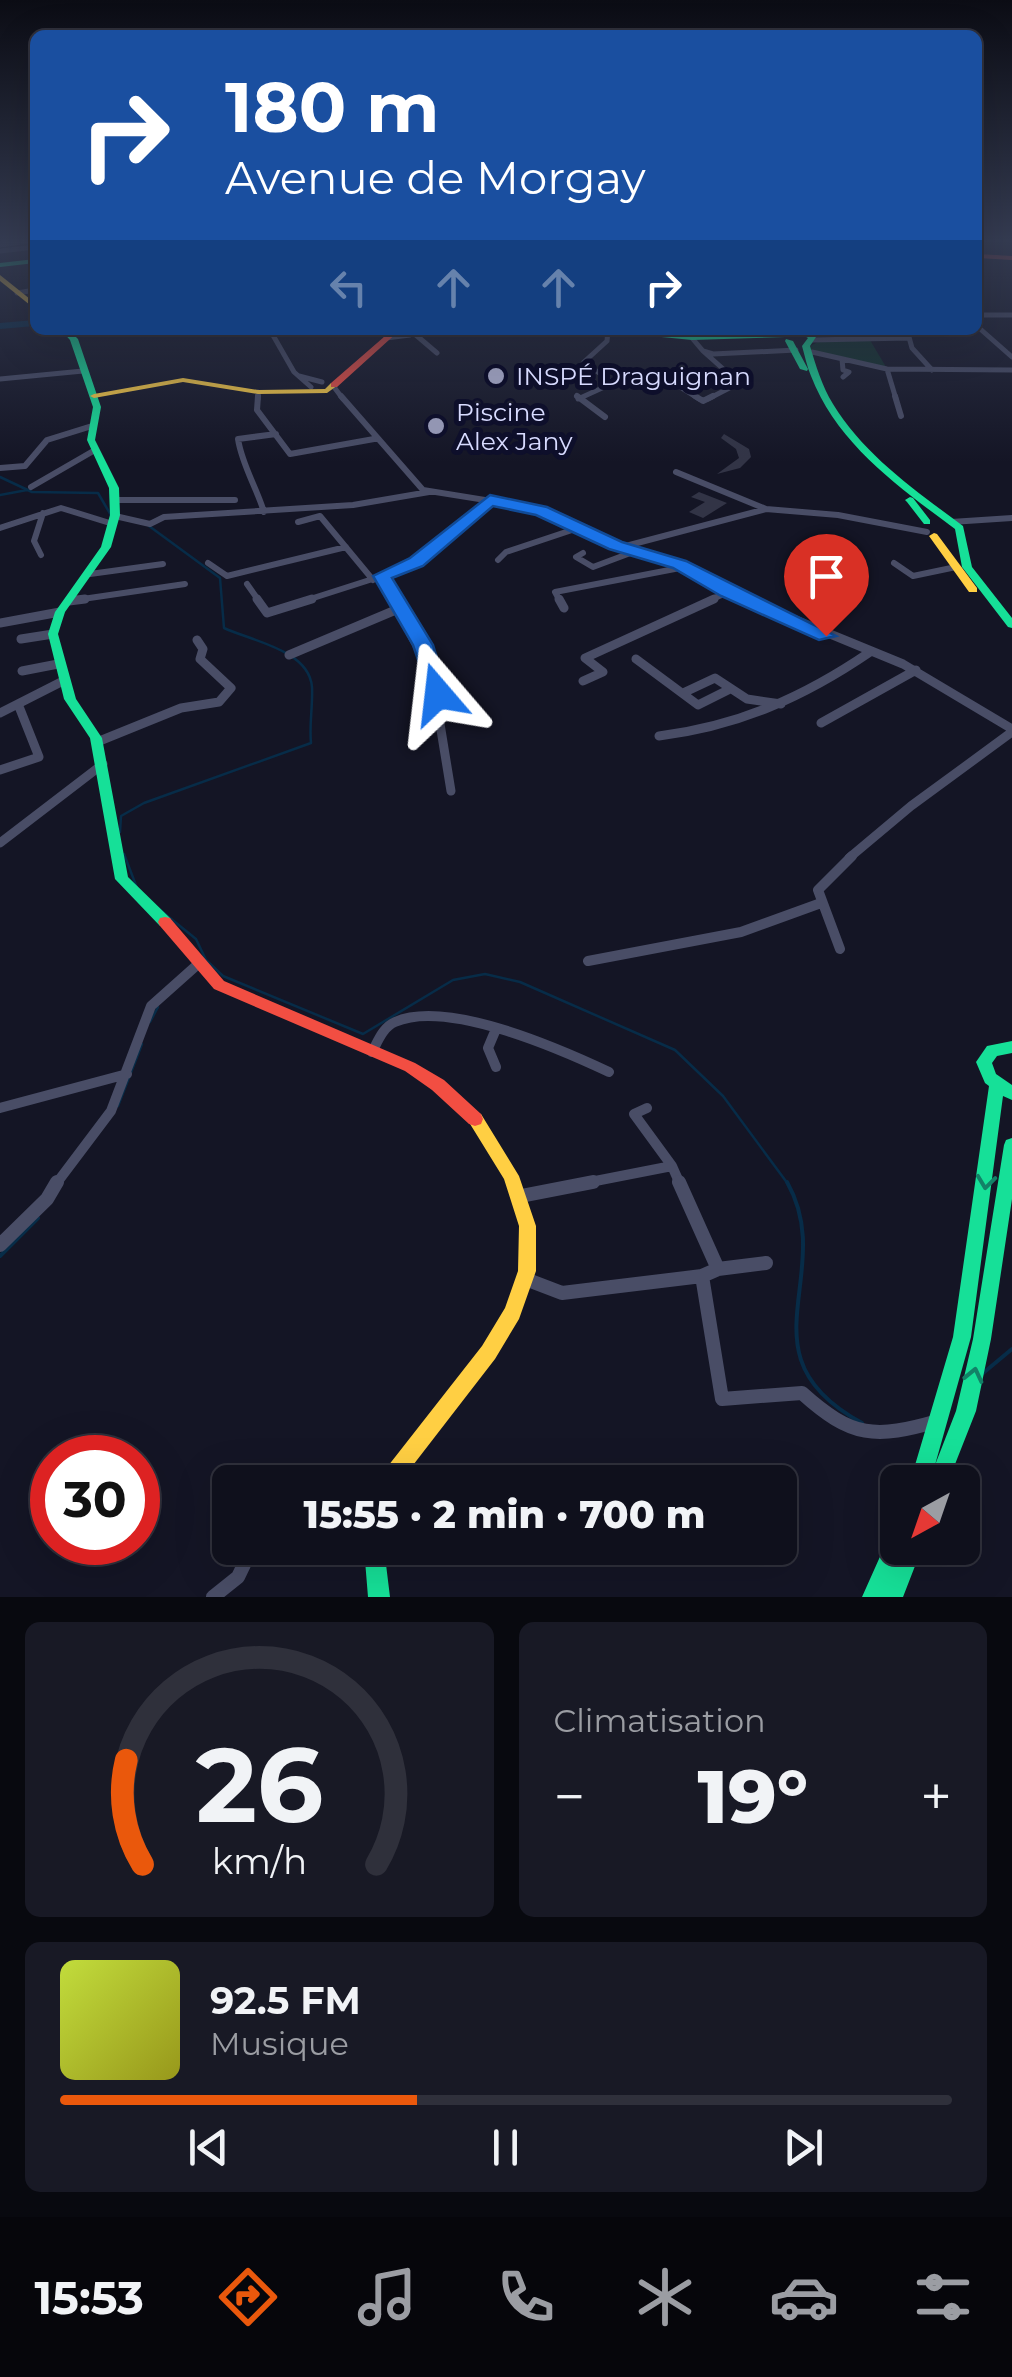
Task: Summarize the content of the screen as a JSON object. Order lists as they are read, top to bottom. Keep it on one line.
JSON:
{"places":["INSPÉ Draguignan","Piscine Alex Jany"],"north":"bottom left","page":{"turn":["180 m","Avenue de Morgay"],"limit":"30","trip":"15:55 · 2 min · 700 m","tile":"Climatisation","heat":["−","19°","+"],"song":["92.5 FM","Musique"],"tabs":"15:53","gauge":["26","km/h"]}}
